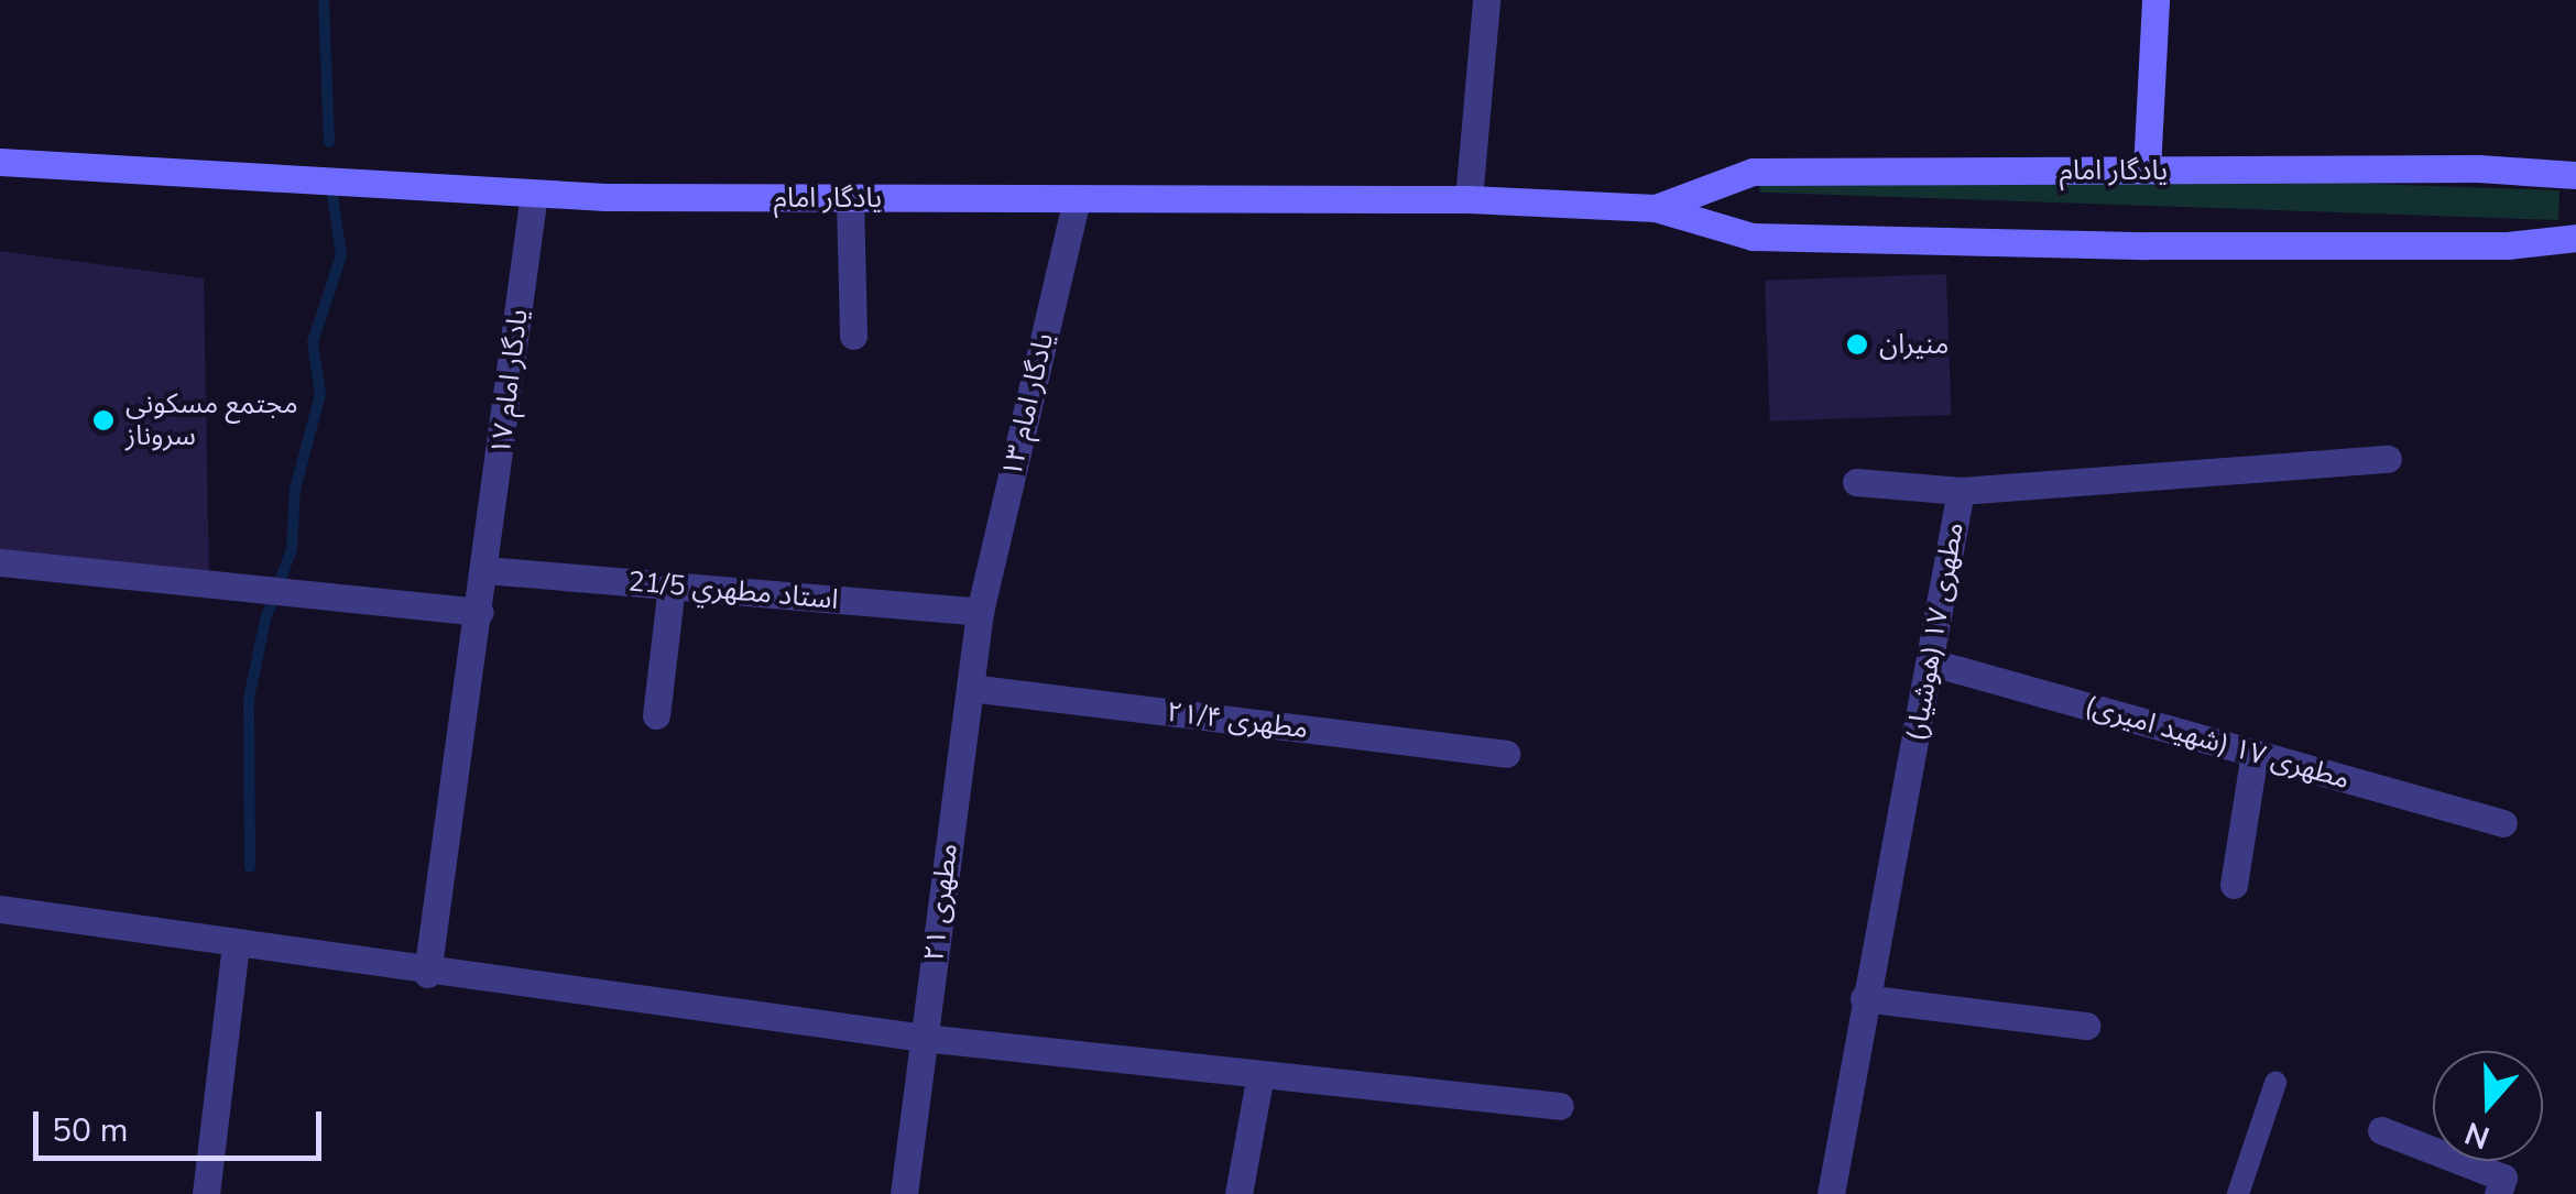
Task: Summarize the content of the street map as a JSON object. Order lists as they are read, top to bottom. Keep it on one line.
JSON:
{"streets":{"main road":["یادگار امام"],"street":["یادگار امام ۱۷","یادگار امام ۱۳","استاد مطهري 21/5","مطهری ۱۷ (هوشیار)","مطهری ۲۱/۴","مطهری ۱۷ (شهید امیری)","مطهری ۲۱"]},"crossings":[["یادگار امام","یادگار امام ۱۷"],["یادگار امام","یادگار امام ۱۳"],["یادگار امام ۱۷","استاد مطهري 21/5"],["یادگار امام ۱۳","استاد مطهري 21/5"],["یادگار امام ۱۳","مطهری ۲۱"],["استاد مطهري 21/5","مطهری ۲۱"],["مطهری ۱۷ (هوشیار)","مطهری ۱۷ (شهید امیری)"],["مطهری ۲۱/۴","مطهری ۲۱"]],"places":["منیران","مجتمع مسکونی سروناز"],"scale_bar":"50 m","north":"bottom"}
